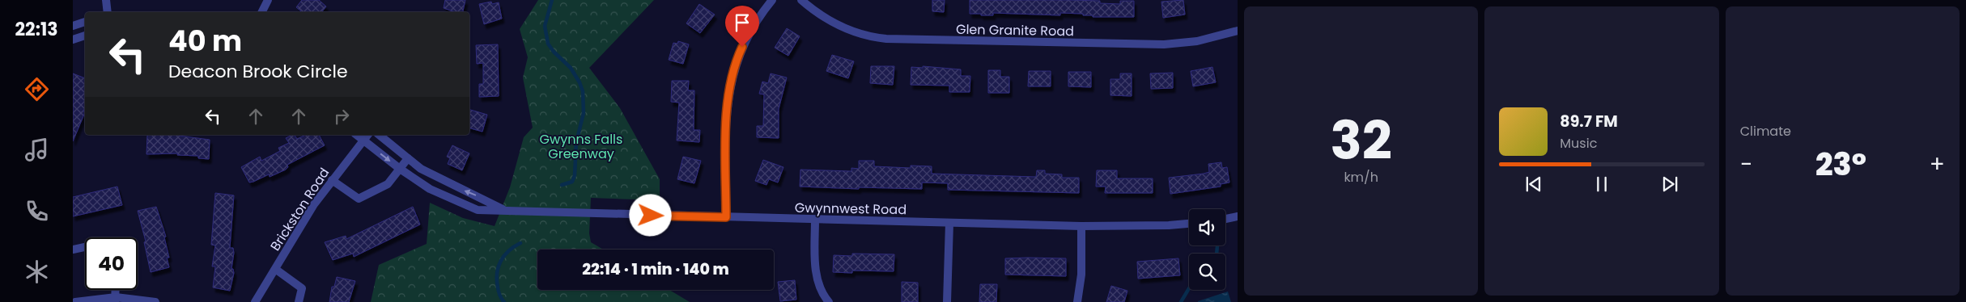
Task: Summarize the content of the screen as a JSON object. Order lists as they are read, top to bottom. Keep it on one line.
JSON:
{"streets":{"street":["Glen Granite Road","Gwynnwest Road","Brickston Road"]},"crossings":[["Gwynnwest Road","Brickston Road"]],"parks":["Gwynns Falls Greenway"],"page":{"tabs":"22:13","tile":[["32","km/h"],"Climate"],"turn":["40 m","Deacon Brook Circle"],"song":["89.7 FM","Music"],"heat":["−","23°","+"],"limit":"40","trip":"22:14 · 1 min · 140 m"}}
